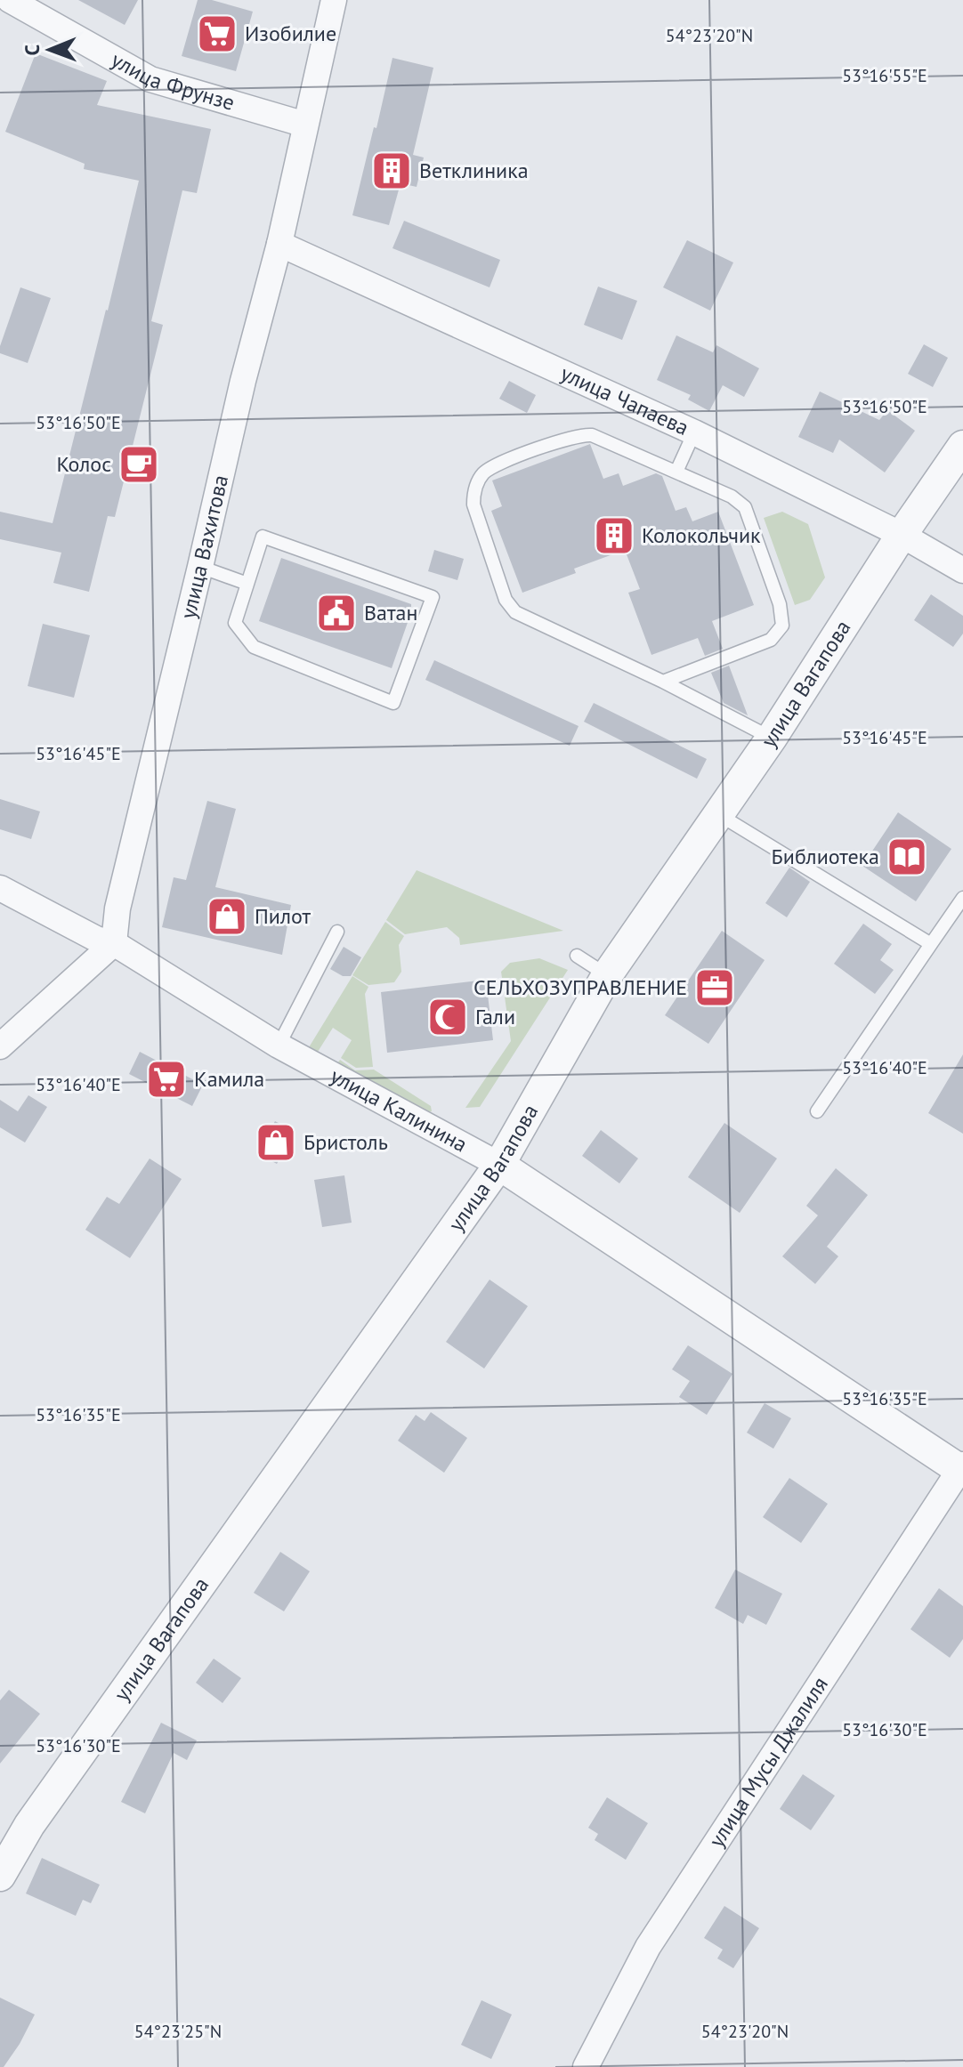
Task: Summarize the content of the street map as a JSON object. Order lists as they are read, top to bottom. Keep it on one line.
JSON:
{"streets":{"street":["улица Фрунзе","улица Чапаева","улица Вахитова","улица Вагапова","улица Калинина","улица Мусы Джалиля"]},"crossings":[["улица Фрунзе","улица Вахитова"],["улица Чапаева","улица Вахитова"],["улица Чапаева","улица Вагапова"],["улица Вахитова","улица Калинина"],["улица Вагапова","улица Калинина"],["улица Калинина","улица Мусы Джалиля"]],"places":{"supermarket":["Изобилие","Камила"],"building":["Ветклиника","Колокольчик"],"cafe":["Колос"],"public building":["Ватан"],"library":["Библиотека"],"shop":["Пилот","Бристоль"],"office":["СЕЛЬХОЗУПРАВЛЕНИЕ"],"mosque":["Гали"]},"north":"left","coordinates":["54°23'20\"N","53°16'55\"E","53°16'50\"E","53°16'45\"E","53°16'40\"E","53°16'35\"E","53°16'30\"E","54°23'25\"N"]}
